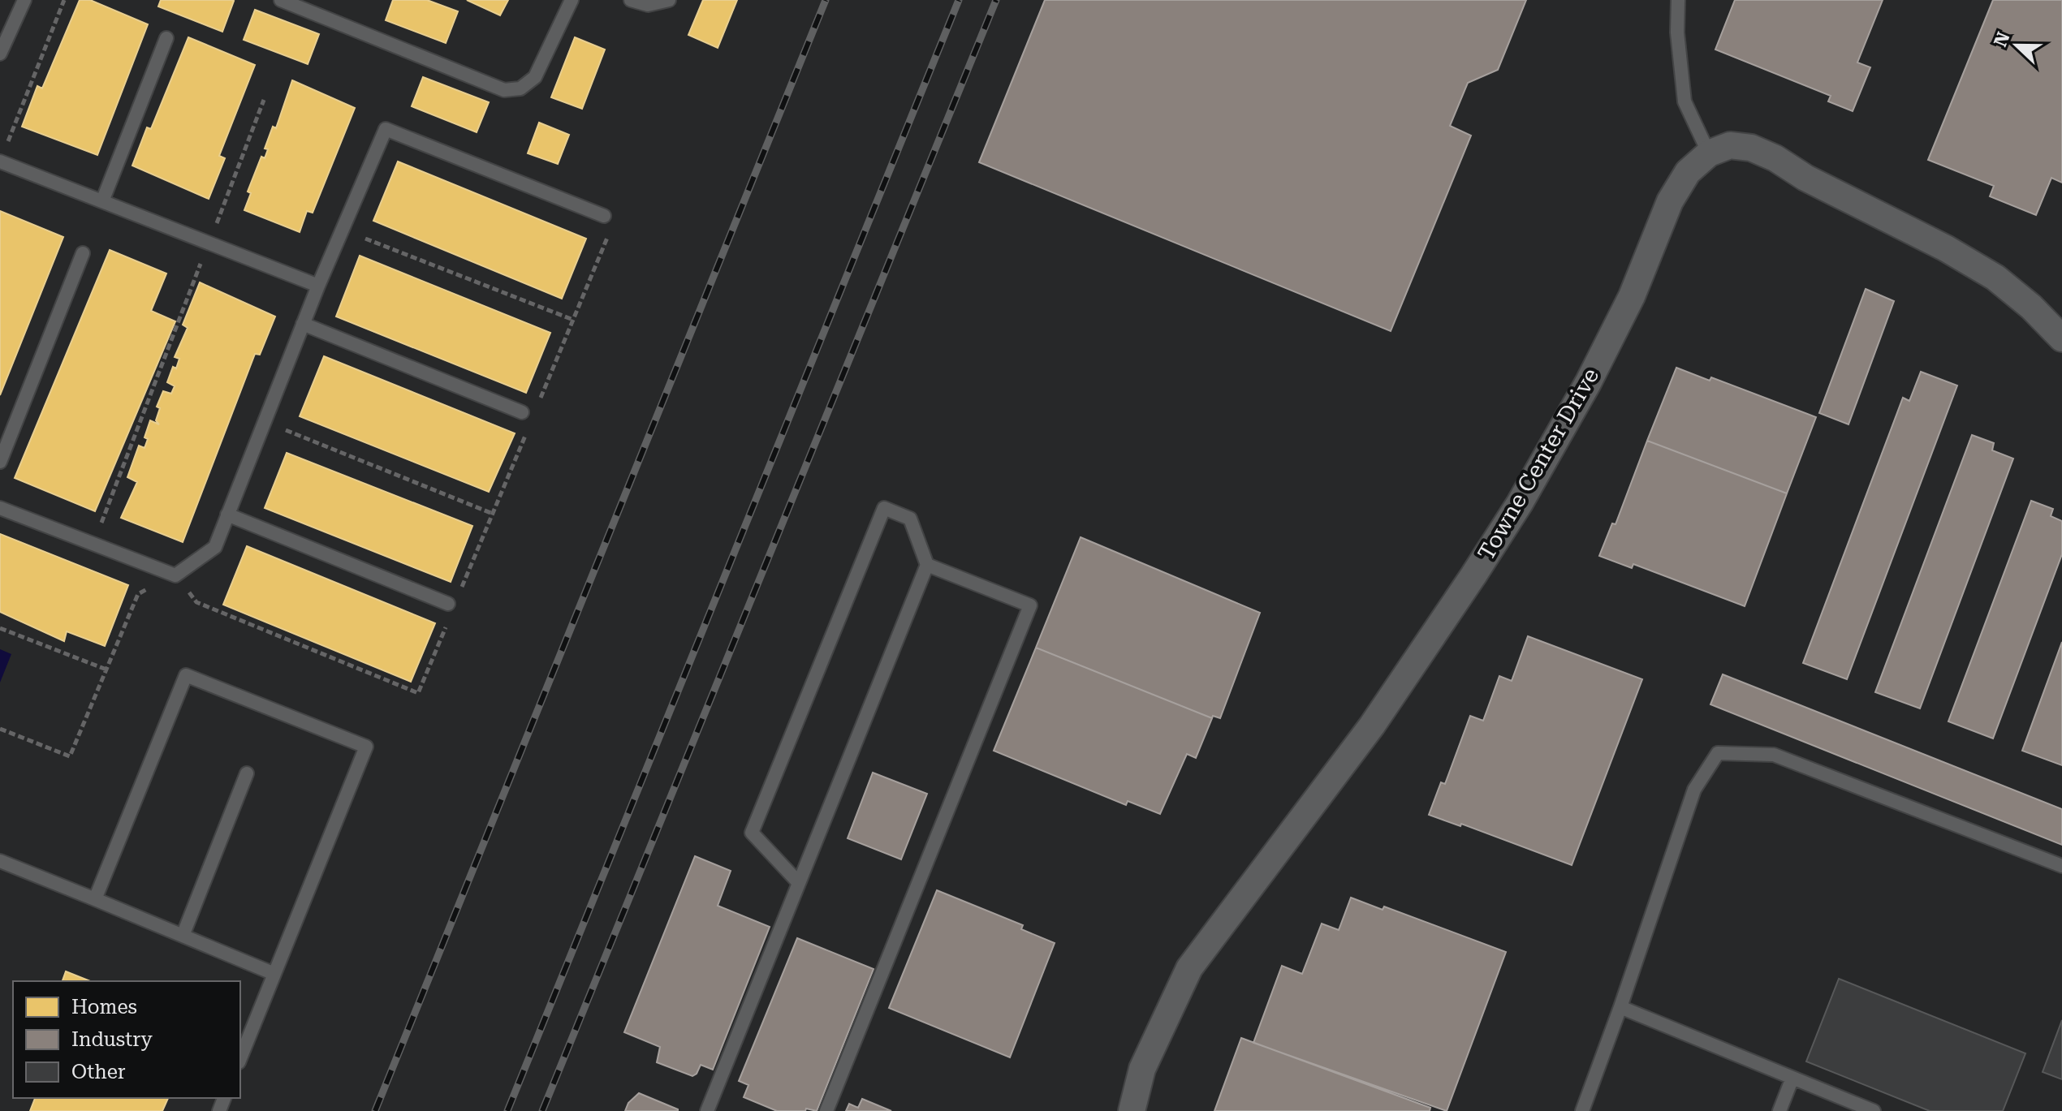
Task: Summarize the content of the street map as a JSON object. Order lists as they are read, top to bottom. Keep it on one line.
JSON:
{"streets":{"street":["Towne Center Drive"]},"legend":["Homes","Industry","Other"],"north":"left"}
